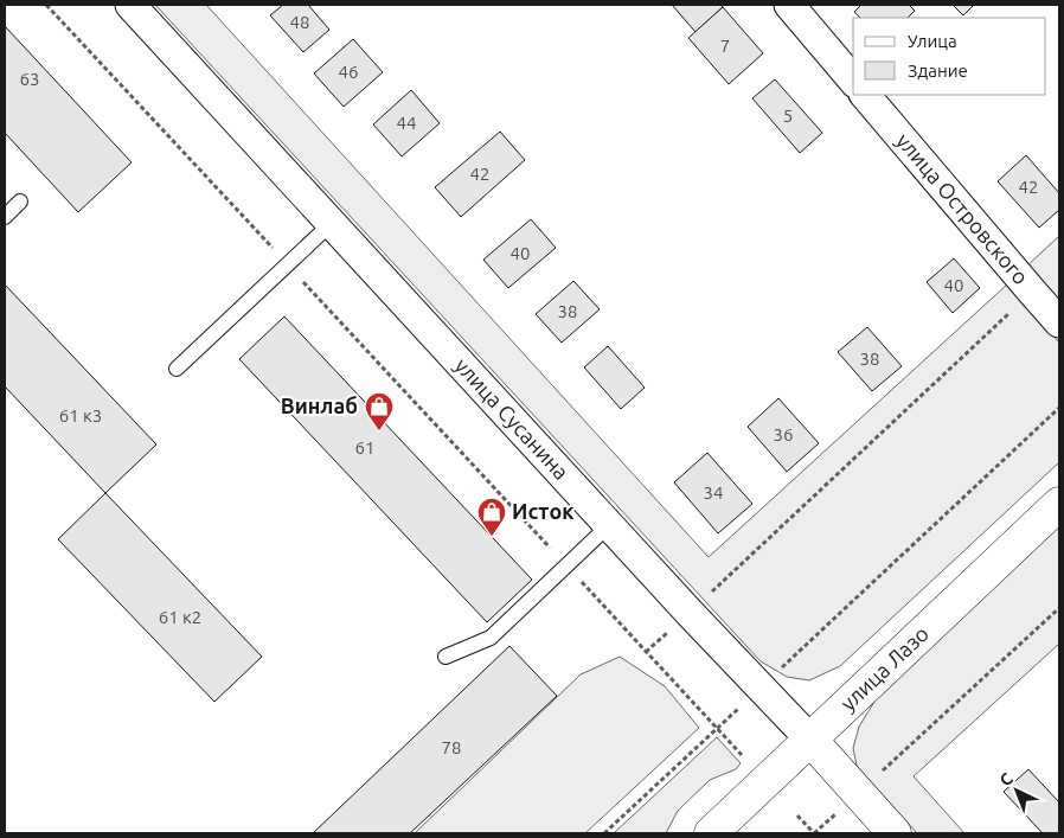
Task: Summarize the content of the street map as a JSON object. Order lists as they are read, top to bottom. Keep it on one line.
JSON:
{"streets":{"main road":["улица Сусанина","улица Лазо"],"street":["улица Островского"]},"crossings":[["улица Сусанина","улица Лазо"]],"places":{"shop":["Винлаб","Исток"]},"house_numbers":["48","7","46","63","5","44","42","42","40","40","38","38","61 к3","36","61","34","61 к2","78"],"legend":["Улица","Здание"],"north":"top left"}
